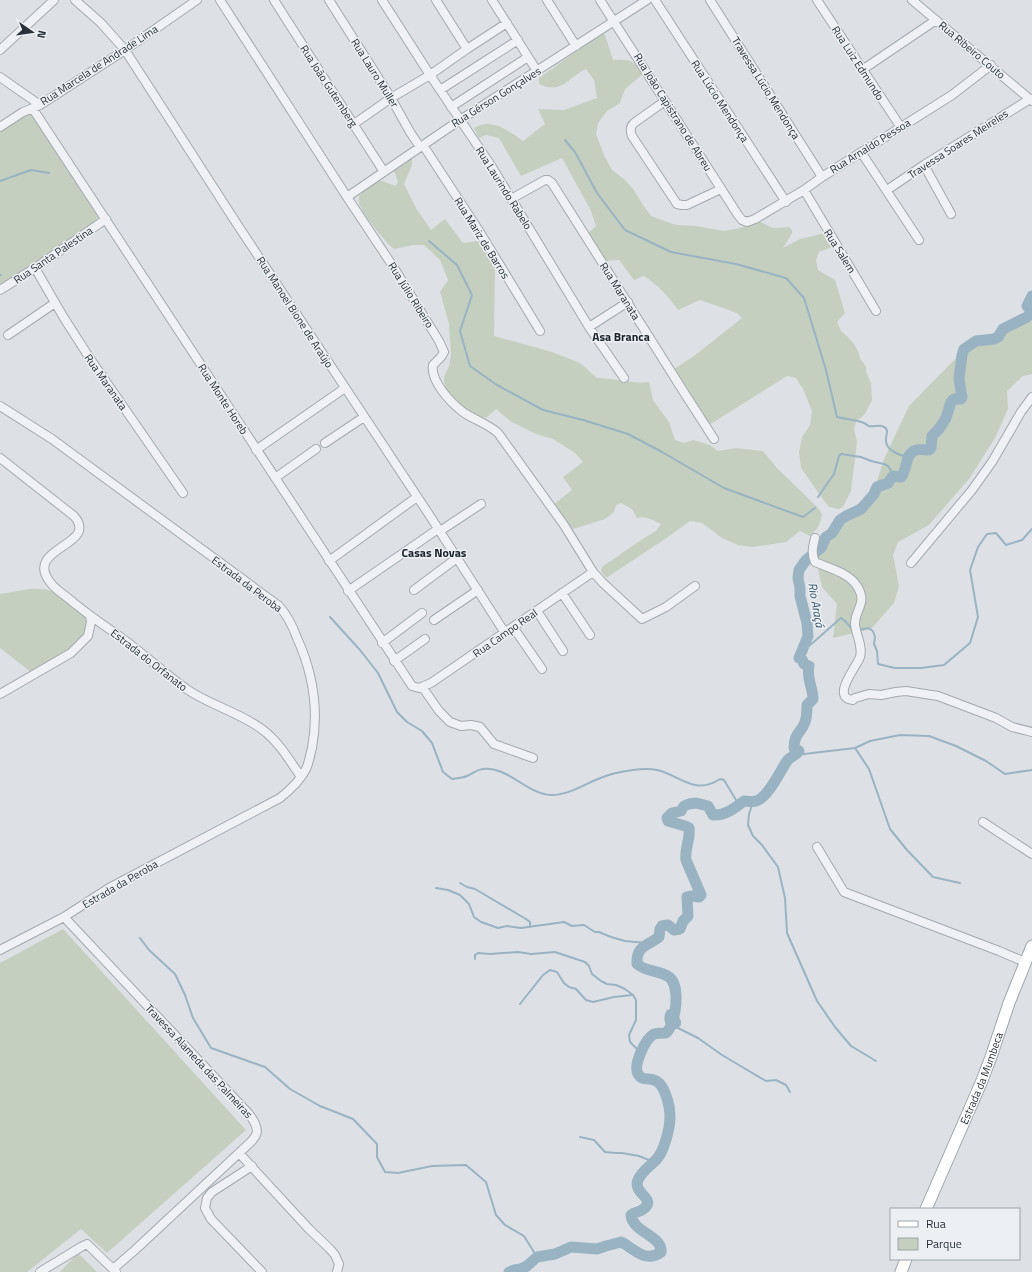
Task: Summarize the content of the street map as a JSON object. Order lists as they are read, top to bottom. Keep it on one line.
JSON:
{"streets":{"main road":["Estrada da Mumbeca"],"street":["Rua Ribeiro Couto","Rua Luiz Edmundo","Rua Marcela de Andrade Lima","Rua Lauro Muller","Rua João Gutemberg","Travessa Lúcio Mendonça","Rua Gérson Gonçalves","Rua Lúcio Mendonça","Rua João Capistrano de Abreu","Travessa Soares Meireles","Rua Arnaldo Pessoa","Rua Laurindo Rabelo","Rua Mariz de Barros","Rua Salem","Rua Santa Palestina","Rua Maranata","Rua Júlio Ribeiro","Rua Manoel Bione de Araújo","Rua Monte Horeb","Estrada da Peroba","Rua Campo Real","Estrada do Orfanato","Travessa Alameda das Palmeiras"]},"crossings":[["Rua Ribeiro Couto","Travessa Soares Meireles"],["Rua Ribeiro Couto","Rua Arnaldo Pessoa"],["Rua Luiz Edmundo","Rua Arnaldo Pessoa"],["Rua Marcela de Andrade Lima","Rua Manoel Bione de Araújo"],["Rua Marcela de Andrade Lima","Rua Monte Horeb"],["Rua Lauro Muller","Rua Gérson Gonçalves"],["Rua Lauro Muller","Rua Mariz de Barros"],["Rua João Gutemberg","Rua Gérson Gonçalves"],["Travessa Lúcio Mendonça","Rua Arnaldo Pessoa"],["Rua Gérson Gonçalves","Rua João Capistrano de Abreu"],["Rua Gérson Gonçalves","Rua Laurindo Rabelo"],["Rua Gérson Gonçalves","Rua Mariz de Barros"],["Rua Gérson Gonçalves","Rua Júlio Ribeiro"],["Rua Lúcio Mendonça","Rua Arnaldo Pessoa"],["Rua João Capistrano de Abreu","Rua Arnaldo Pessoa"],["Rua Arnaldo Pessoa","Rua Salem"],["Rua Laurindo Rabelo","Rua Maranata"],["Rua Santa Palestina","Rua Maranata"],["Rua Santa Palestina","Rua Monte Horeb"],["Rua Júlio Ribeiro","Rua Campo Real"],["Rua Manoel Bione de Araújo","Rua Campo Real"],["Rua Monte Horeb","Rua Campo Real"],["Estrada da Peroba","Estrada do Orfanato"],["Estrada da Peroba","Travessa Alameda das Palmeiras"]],"districts":["Asa Branca","Casas Novas"],"water":["Rio Araçá"],"legend":["Rua","Parque"],"north":"right"}
